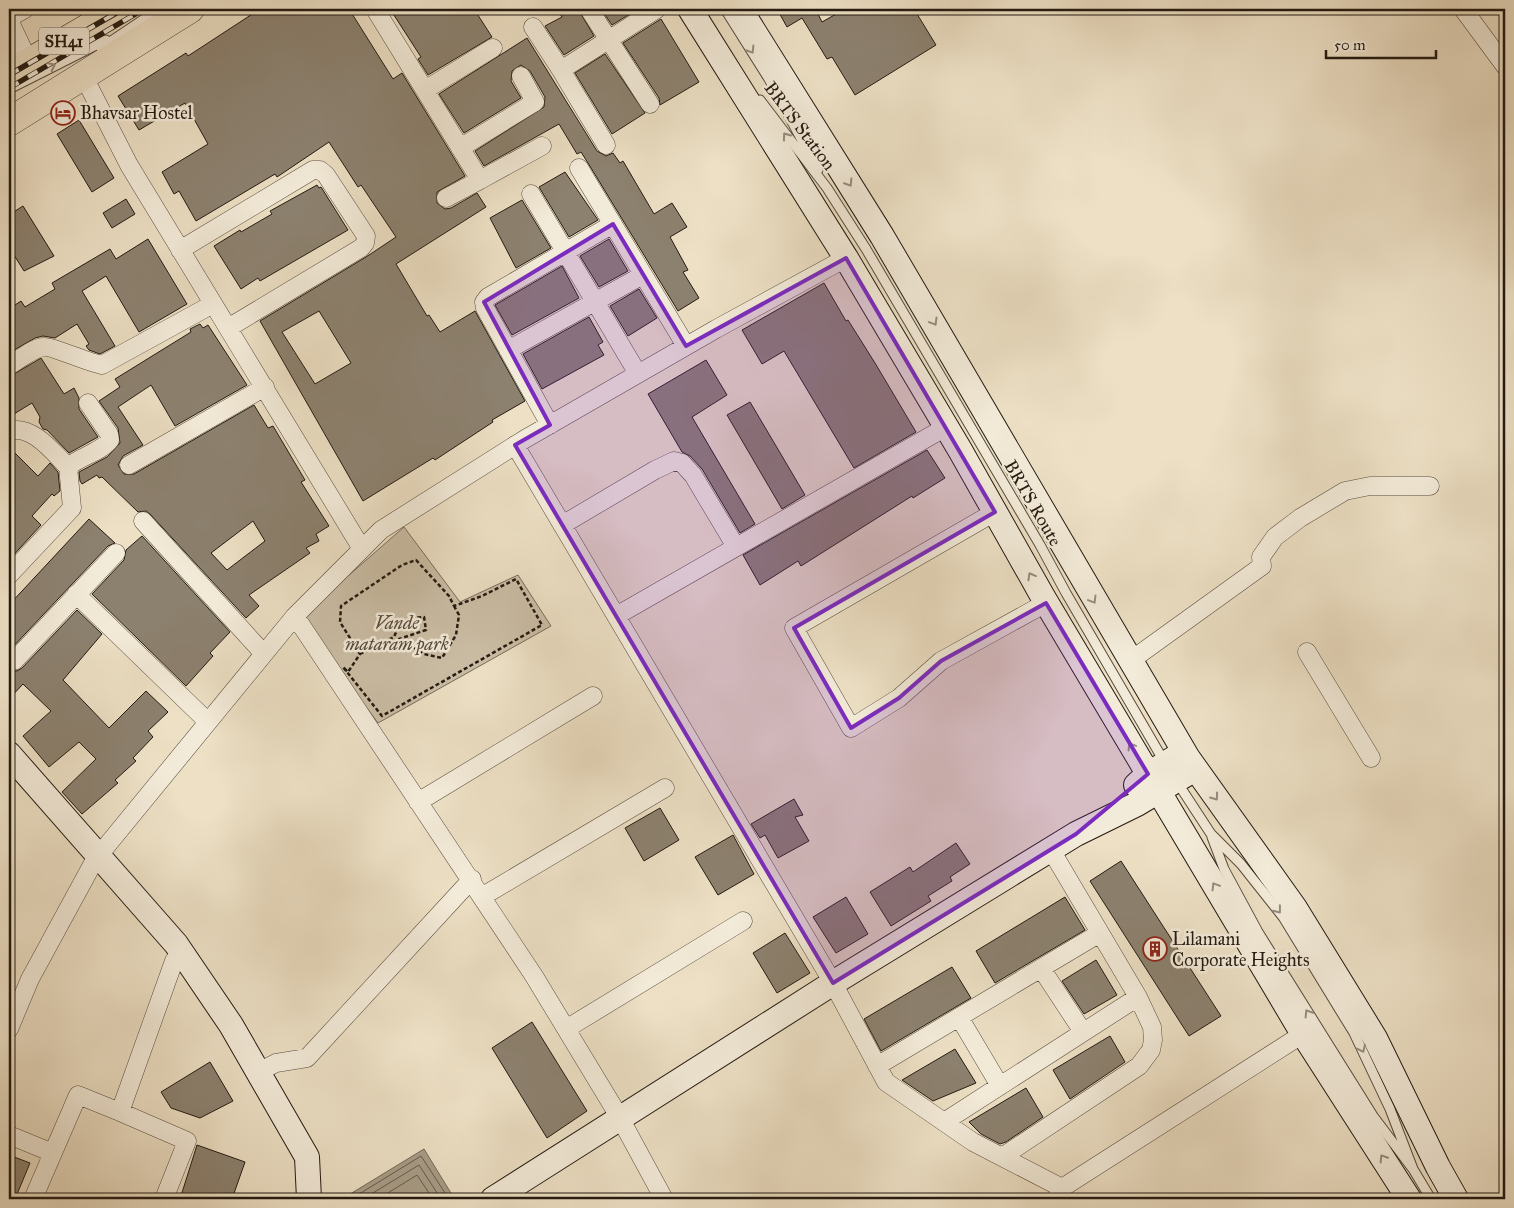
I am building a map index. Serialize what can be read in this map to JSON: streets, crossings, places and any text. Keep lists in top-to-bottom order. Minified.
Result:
{"streets":{"main road":["SH41"],"lane":["BRTS Station","BRTS Route"]},"crossings":[["BRTS Station","BRTS Route"]],"parks":["Vande mataram park"],"places":{"hotel":["Bhavsar Hostel"],"building":["Lilamani Corporate Heights"]},"scale_bar":"50 m"}
